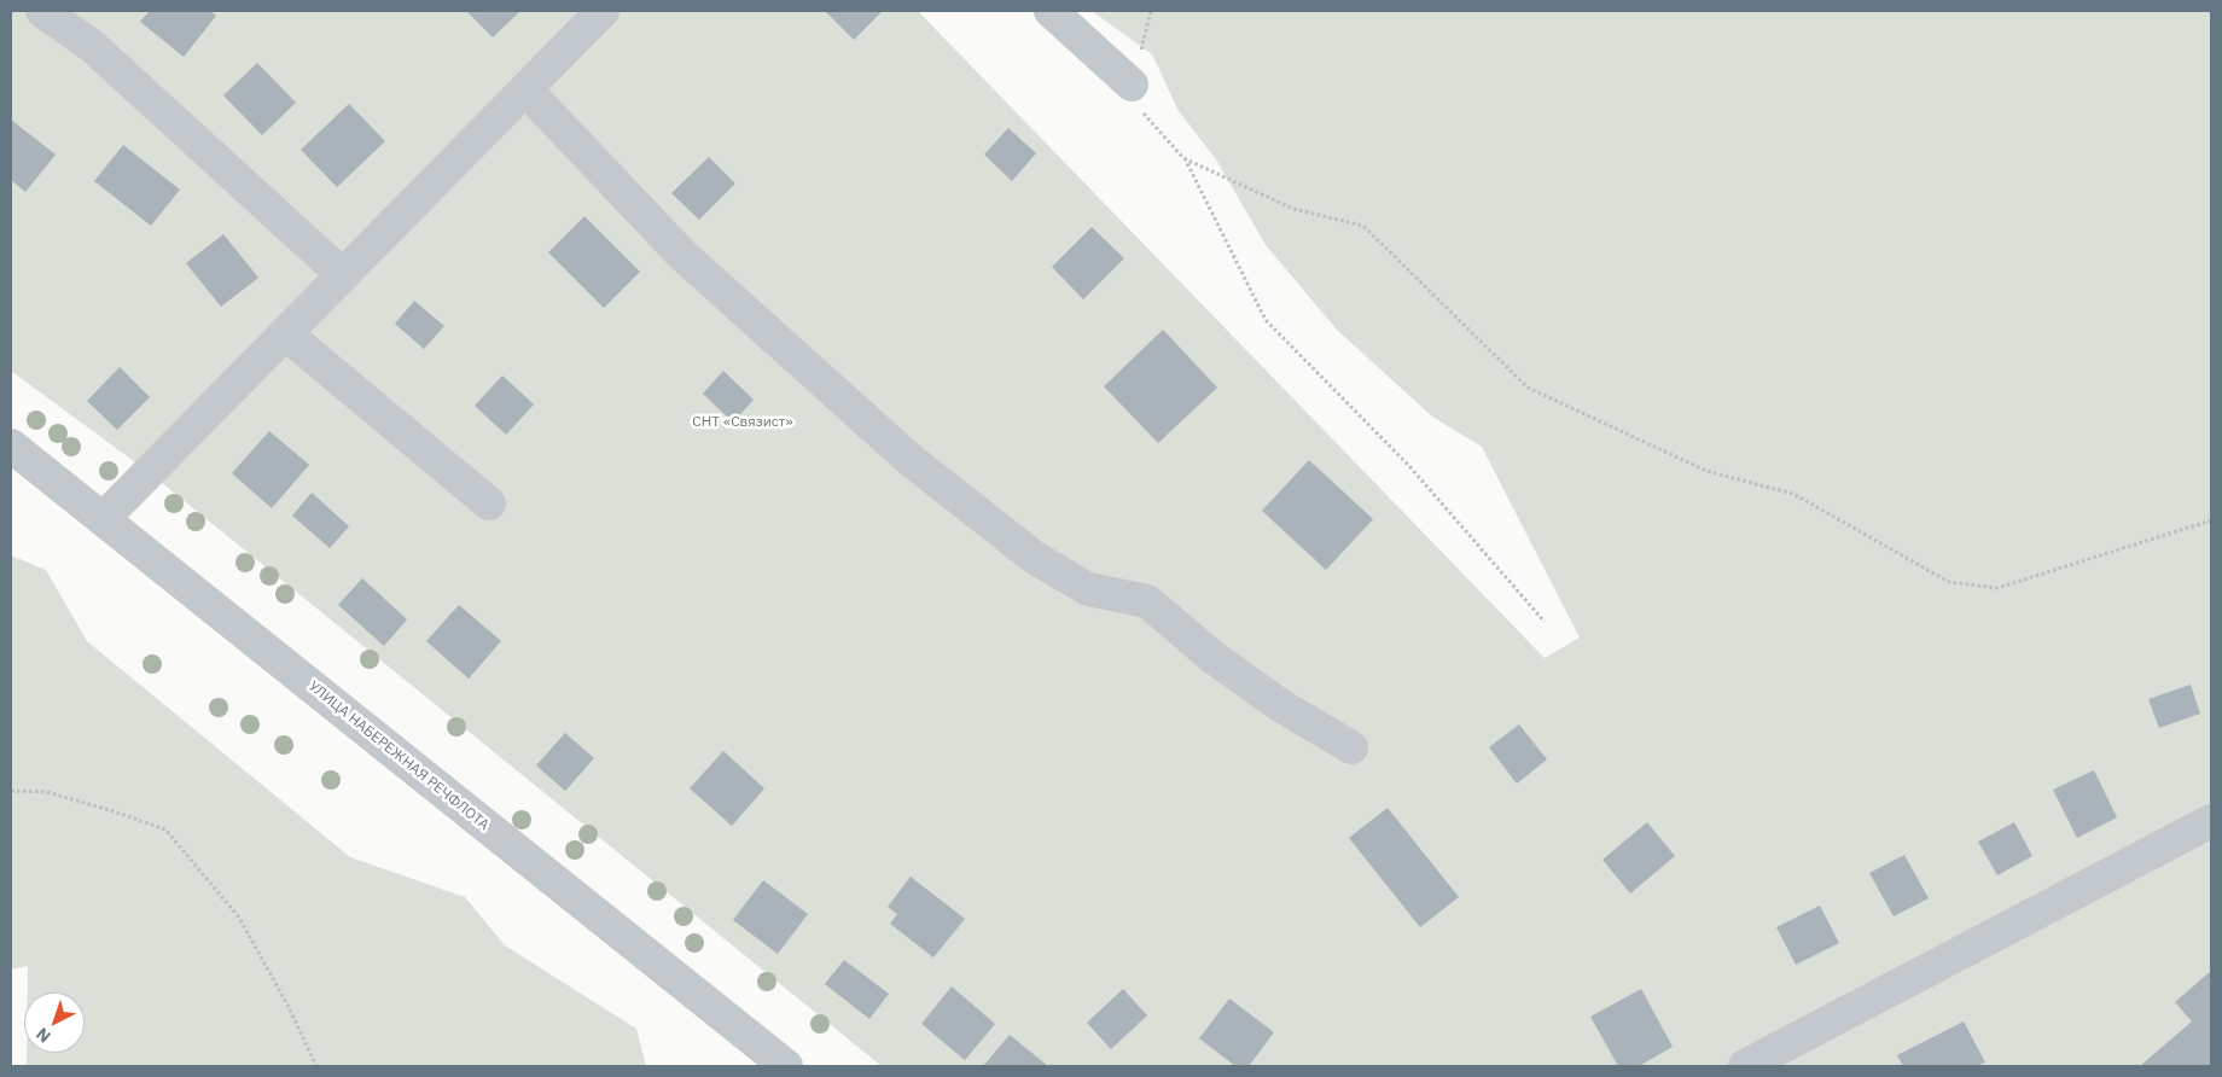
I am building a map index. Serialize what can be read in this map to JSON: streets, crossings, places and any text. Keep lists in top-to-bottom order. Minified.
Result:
{"streets":{"street":["УЛИЦА НАБЕРЕЖНАЯ РЕЧФЛОТА"]},"parks":["СНТ «Связист»"],"north":"bottom left"}
